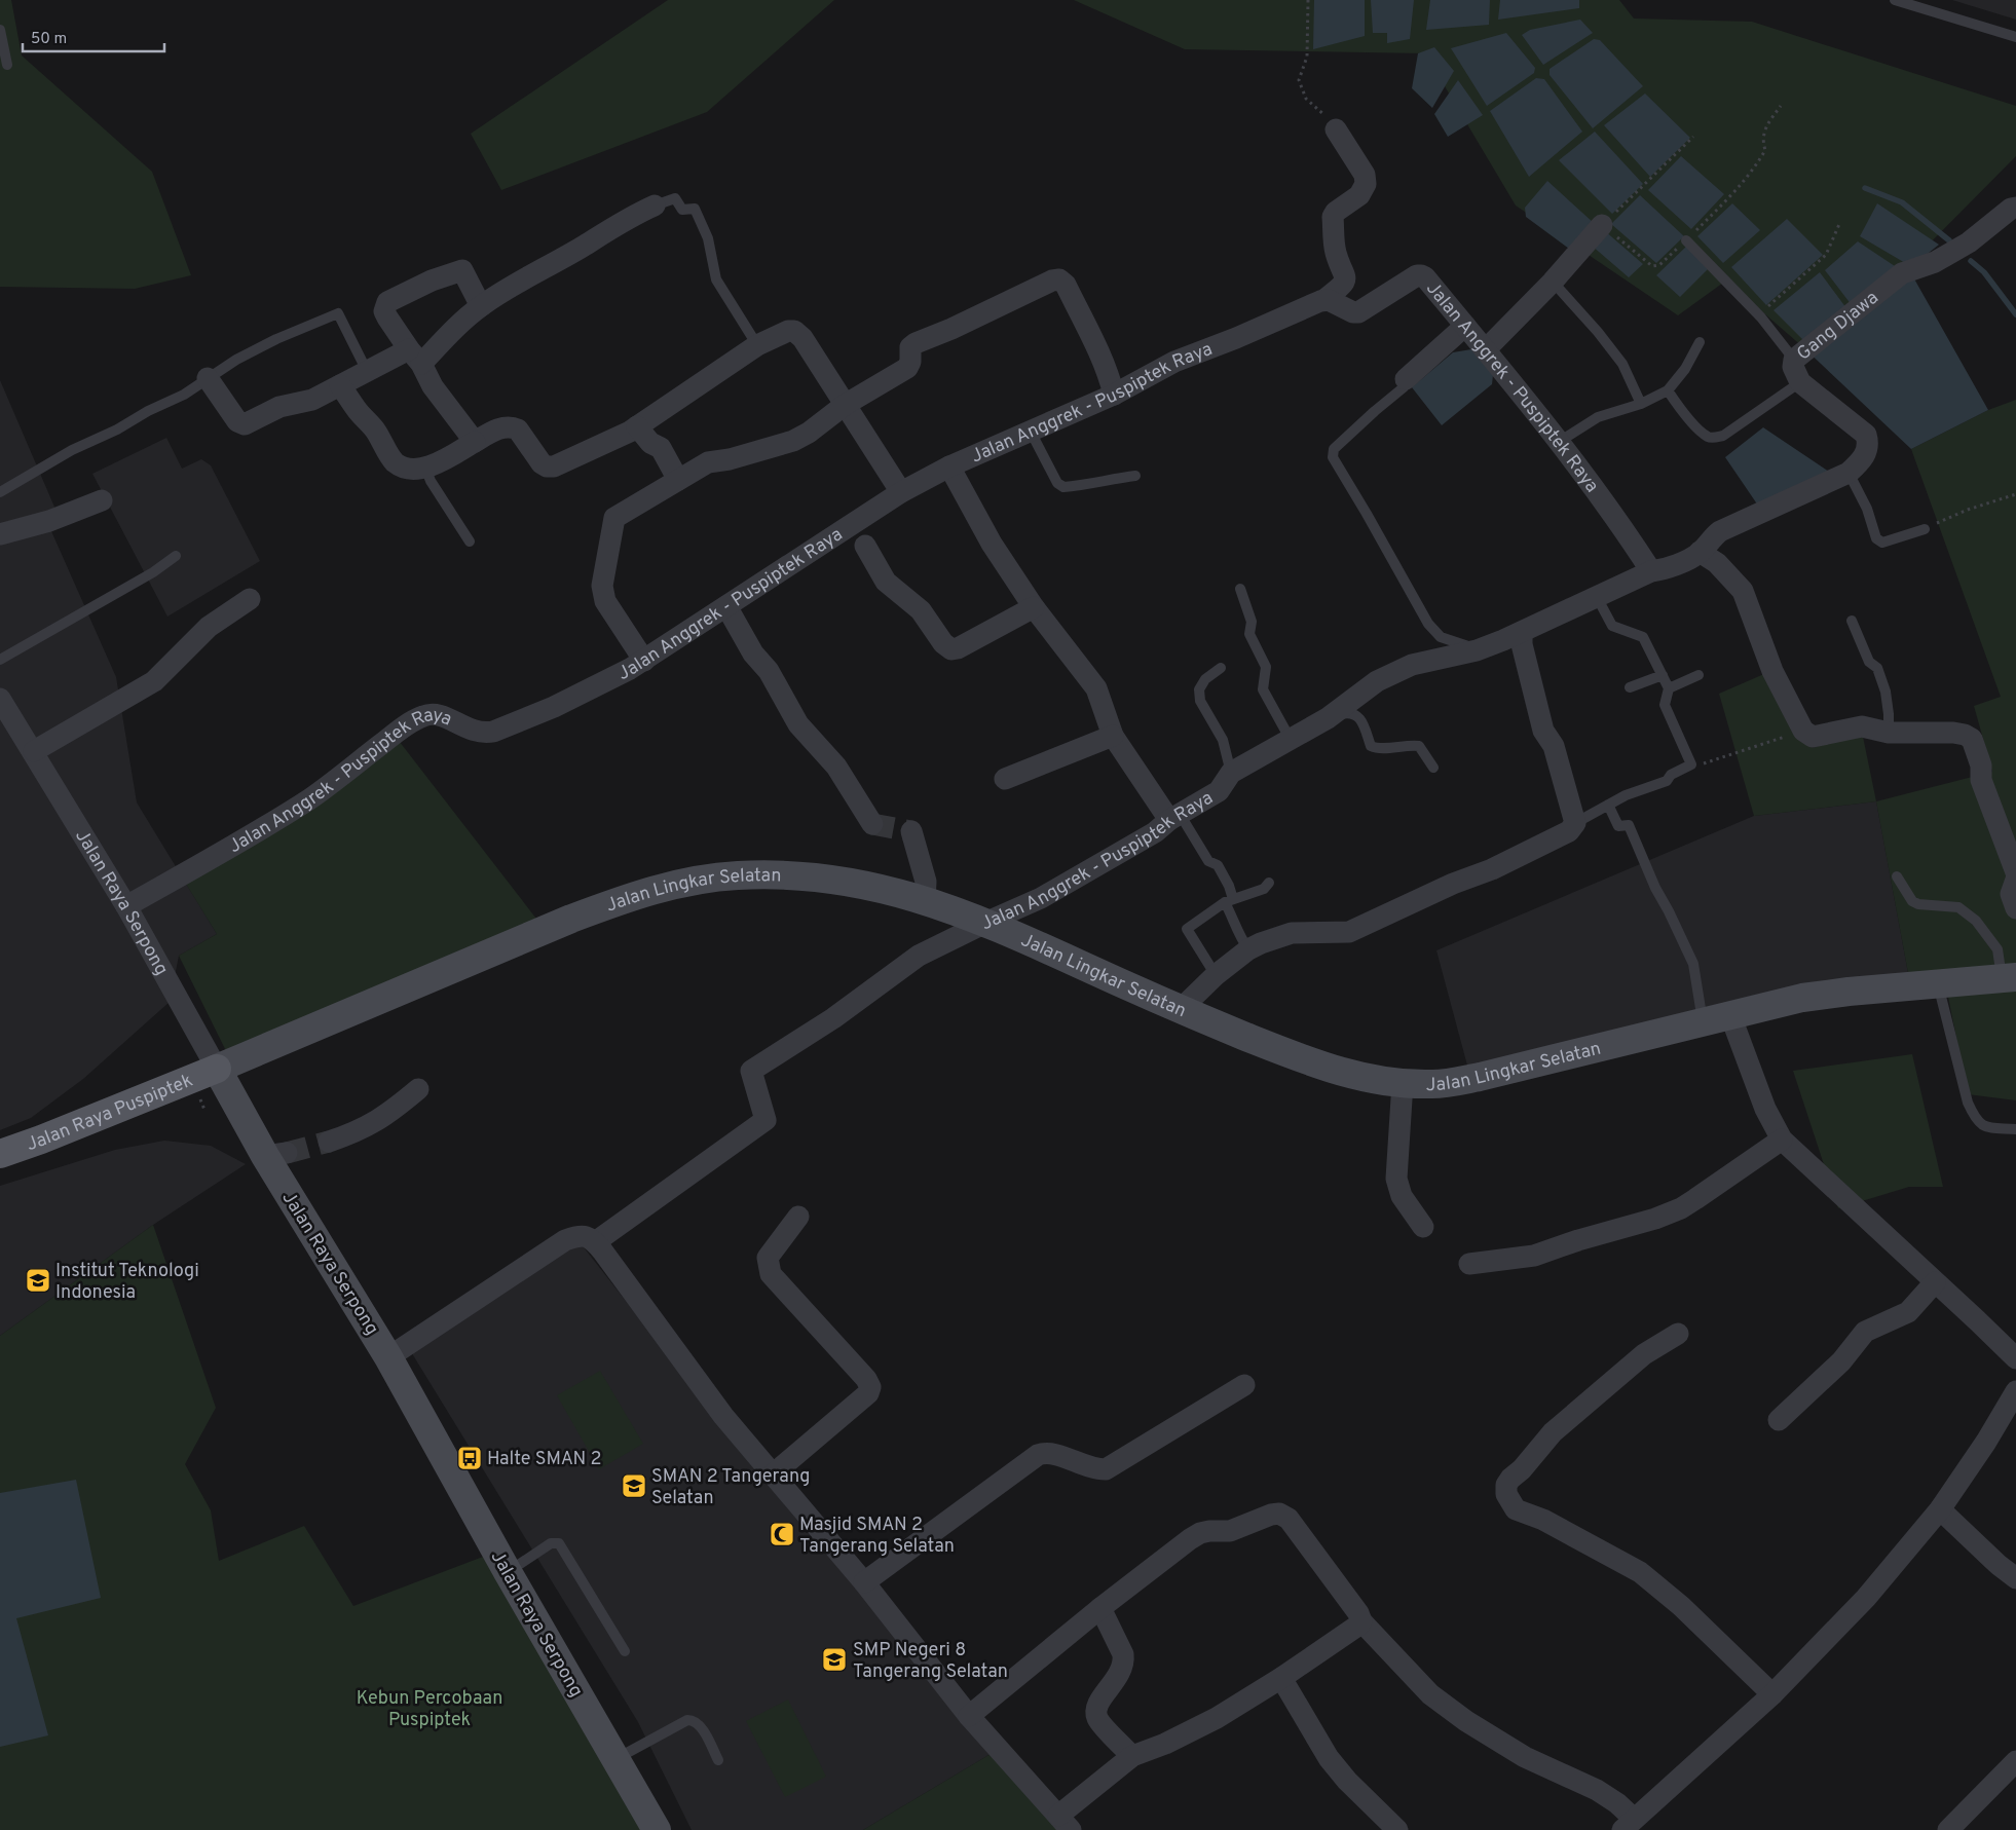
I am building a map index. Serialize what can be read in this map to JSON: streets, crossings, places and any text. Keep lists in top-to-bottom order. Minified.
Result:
{"streets":{"main road":["Jalan Lingkar Selatan","Jalan Raya Serpong","Jalan Raya Puspiptek"],"street":["Gang Djawa","Jalan Anggrek - Puspiptek Raya"]},"crossings":[["Gang Djawa","Jalan Anggrek - Puspiptek Raya"],["Jalan Anggrek - Puspiptek Raya","Jalan Lingkar Selatan"],["Jalan Anggrek - Puspiptek Raya","Jalan Raya Serpong"],["Jalan Lingkar Selatan","Jalan Raya Serpong"],["Jalan Lingkar Selatan","Jalan Raya Puspiptek"],["Jalan Raya Serpong","Jalan Raya Puspiptek"]],"parks":["Kebun Percobaan Puspiptek"],"places":{"school or university":["Institut Teknologi Indonesia","SMAN 2 Tangerang Selatan","SMP Negeri 8 Tangerang Selatan"],"bus stop":["Halte SMAN 2"],"mosque":["Masjid SMAN 2 Tangerang Selatan"]},"scale_bar":"50 m"}
